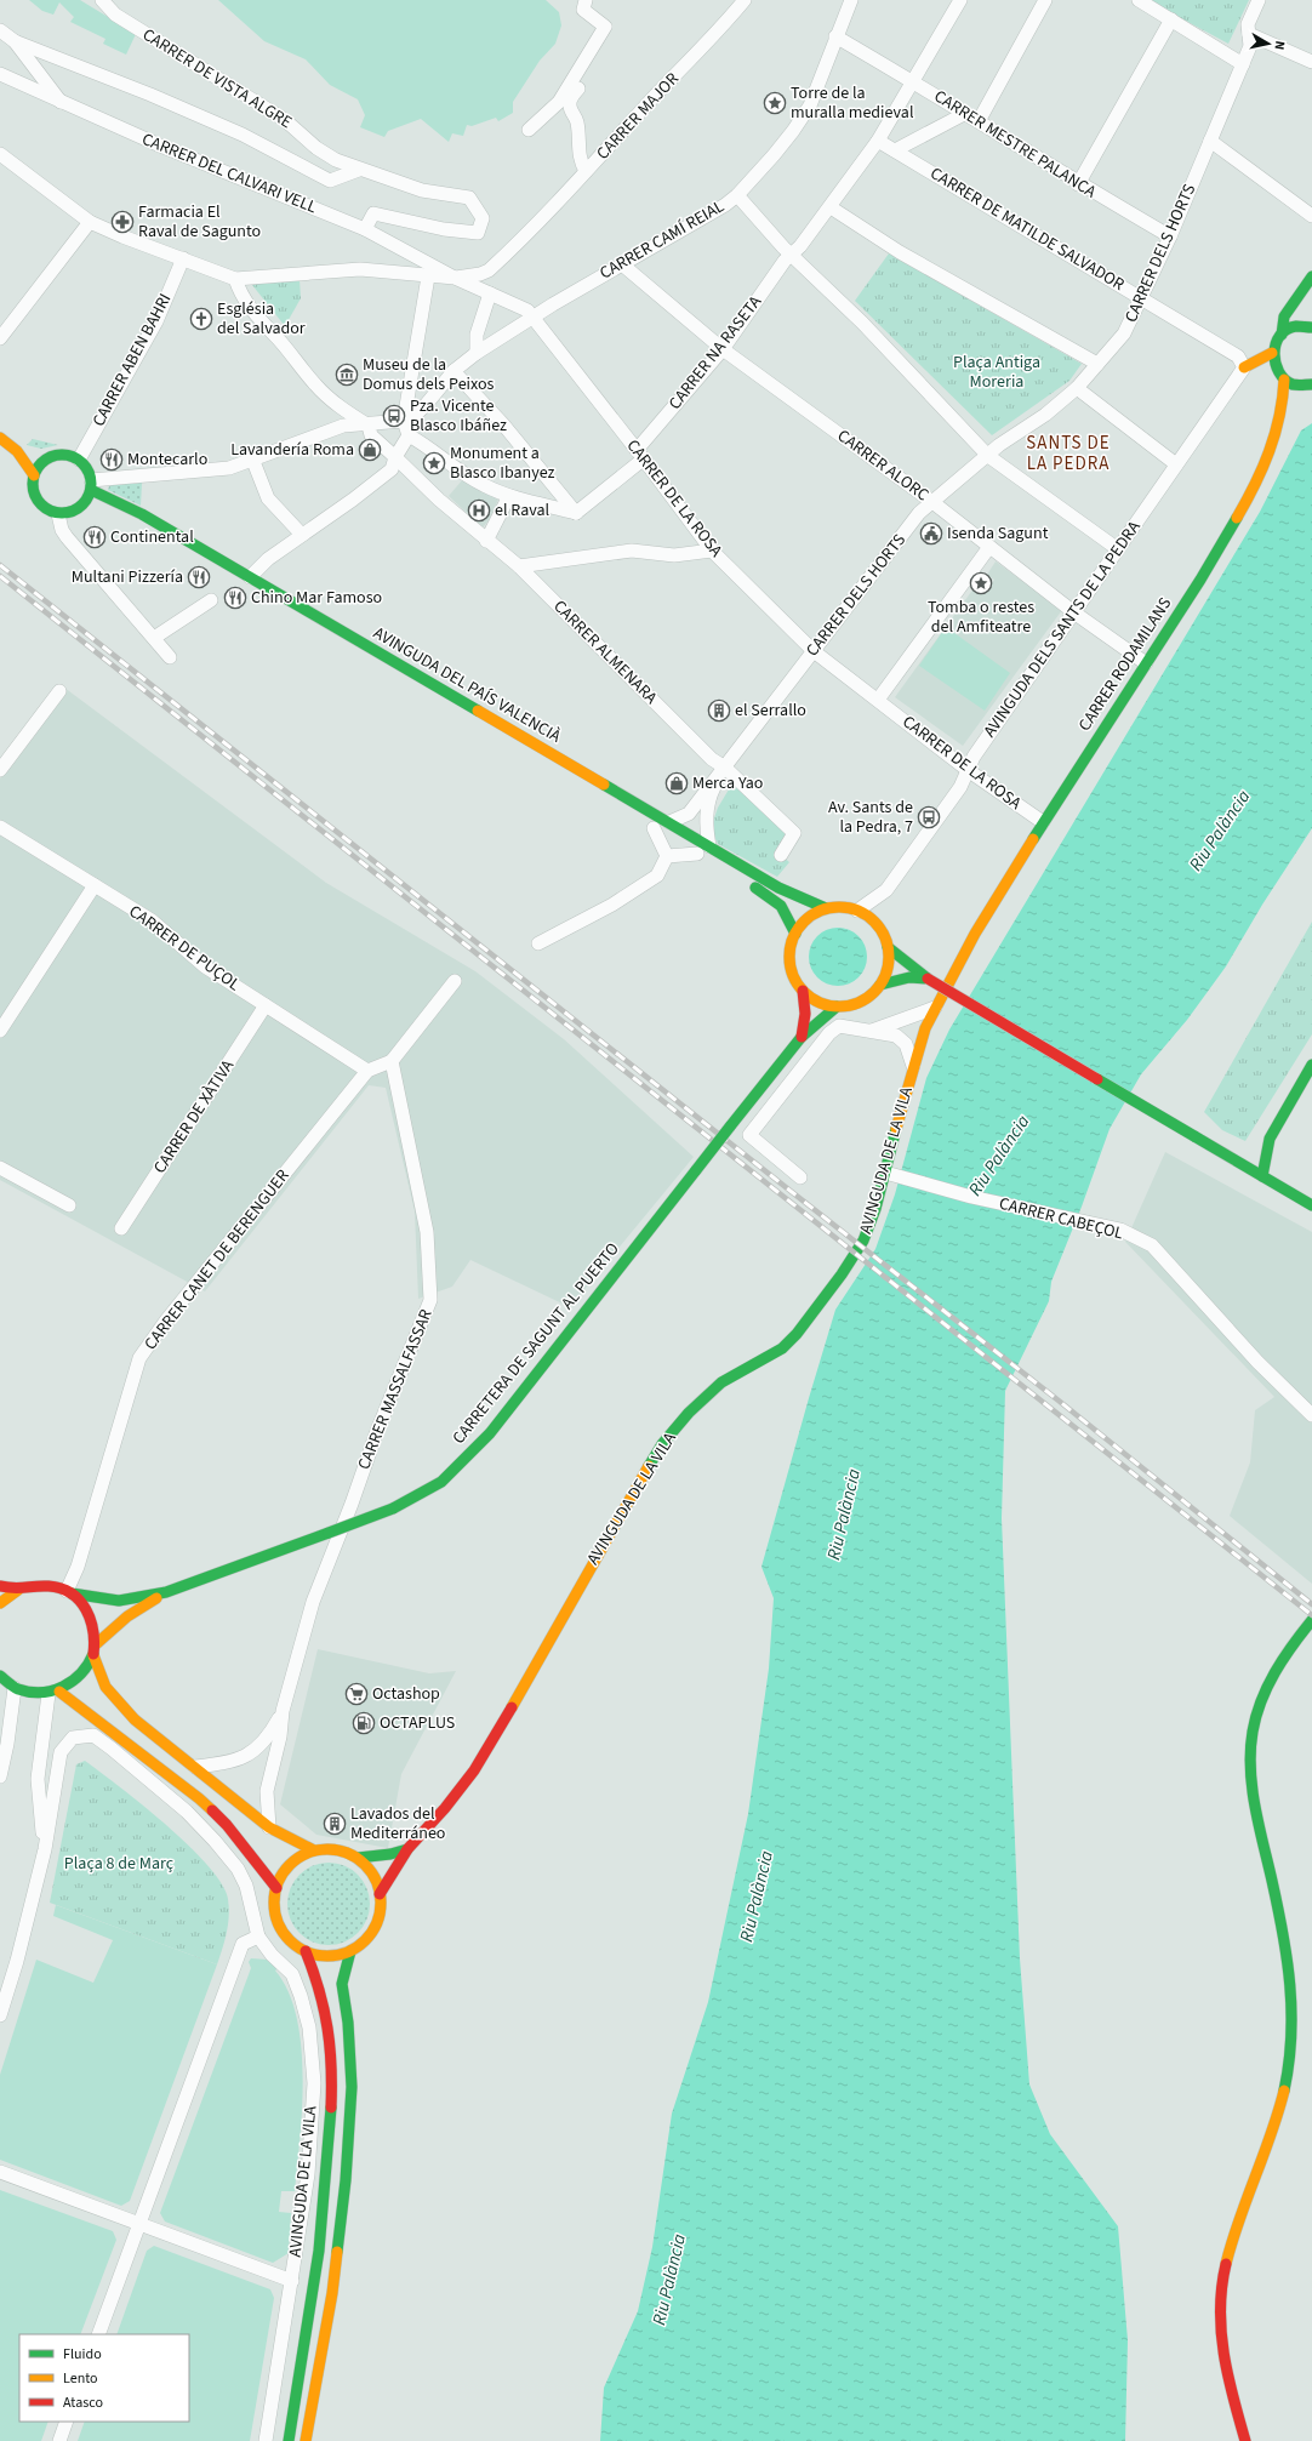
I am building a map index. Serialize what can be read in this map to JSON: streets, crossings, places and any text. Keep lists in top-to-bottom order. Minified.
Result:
{"streets":{"street":["CARRER DE VISTA ALGRE","CARRER MAJOR","CARRER MESTRE PALANCA","CARRER DEL CALVARI VELL","CARRER DE MATILDE SALVADOR","CARRER CAMÍ REIAL","CARRER DELS HORTS","CARRER NA RASETA","CARRER ABEN BAHRI","CARRER ALORC","CARRER DE LA ROSA","AVINGUDA DELS SANTS DE LA PEDRA","CARRER ALMENARA","CARRER RODAMILANS","AVINGUDA DEL PAÍS VALENCIÀ","CARRER DE PUÇOL","CARRER DE XÀTIVA","AVINGUDA DE LA VILA","CARRER CABEÇOL","CARRER CANET DE BERENGUER","CARRETERA DE SAGUNT AL PUERTO","CARRER MASSALFASSAR"]},"crossings":[["CARRER DE VISTA ALGRE","CARRER DEL CALVARI VELL"],["CARRER MAJOR","CARRER DEL CALVARI VELL"],["CARRER MAJOR","CARRER DE LA ROSA"],["CARRER MESTRE PALANCA","CARRER CAMÍ REIAL"],["CARRER MESTRE PALANCA","CARRER DELS HORTS"],["CARRER MESTRE PALANCA","CARRER NA RASETA"],["CARRER DEL CALVARI VELL","CARRER DE LA ROSA"],["CARRER DE MATILDE SALVADOR","CARRER DELS HORTS"],["CARRER DE MATILDE SALVADOR","CARRER NA RASETA"],["CARRER DE MATILDE SALVADOR","AVINGUDA DELS SANTS DE LA PEDRA"],["CARRER CAMÍ REIAL","CARRER ALORC"],["CARRER CAMÍ REIAL","CARRER DE LA ROSA"],["CARRER DELS HORTS","CARRER ALORC"],["CARRER DELS HORTS","CARRER DE LA ROSA"],["CARRER DELS HORTS","CARRER ALMENARA"],["CARRER DELS HORTS","AVINGUDA DEL PAÍS VALENCIÀ"],["CARRER NA RASETA","CARRER ALORC"],["CARRER NA RASETA","CARRER DE LA ROSA"],["CARRER ABEN BAHRI","AVINGUDA DEL PAÍS VALENCIÀ"],["CARRER ALORC","AVINGUDA DELS SANTS DE LA PEDRA"],["CARRER ALORC","CARRER RODAMILANS"],["CARRER DE LA ROSA","AVINGUDA DELS SANTS DE LA PEDRA"],["CARRER DE LA ROSA","CARRER RODAMILANS"],["AVINGUDA DELS SANTS DE LA PEDRA","AVINGUDA DEL PAÍS VALENCIÀ"],["AVINGUDA DELS SANTS DE LA PEDRA","CARRETERA DE SAGUNT AL PUERTO"],["CARRER RODAMILANS","AVINGUDA DE LA VILA"],["AVINGUDA DEL PAÍS VALENCIÀ","CARRETERA DE SAGUNT AL PUERTO"],["CARRER DE PUÇOL","CARRER DE XÀTIVA"],["CARRER DE PUÇOL","CARRER CANET DE BERENGUER"],["AVINGUDA DE LA VILA","CARRER CABEÇOL"],["CARRER CANET DE BERENGUER","CARRETERA DE SAGUNT AL PUERTO"],["CARRER CANET DE BERENGUER","CARRER MASSALFASSAR"]],"districts":["SANTS DE LA PEDRA"],"water":["Riu Palància"],"parks":["Plaça Antiga Moreria","Plaça 8 de Març"],"places":{"place":["Torre de la muralla medieval","Monument a Blasco Ibanyez","Tomba o restes del Amfiteatre"],"pharmacy":["Farmacia El Raval de Sagunto"],"church":["Església del Salvador"],"museum":["Museu de la Domus dels Peixos"],"bus stop":["Pza. Vicente Blasco Ibáñez","Av. Sants de la Pedra, 7"],"shop":["Lavandería Roma","Merca Yao"],"restaurant":["Montecarlo","Continental","Multani Pizzería","Chino Mar Famoso"],"hospital":["el Raval"],"public building":["Isenda Sagunt"],"building":["el Serrallo","Lavados del Mediterráneo"],"supermarket":["Octashop"],"fuel station":["OCTAPLUS"]},"legend":["Fluido","Lento","Atasco"],"north":"right"}
